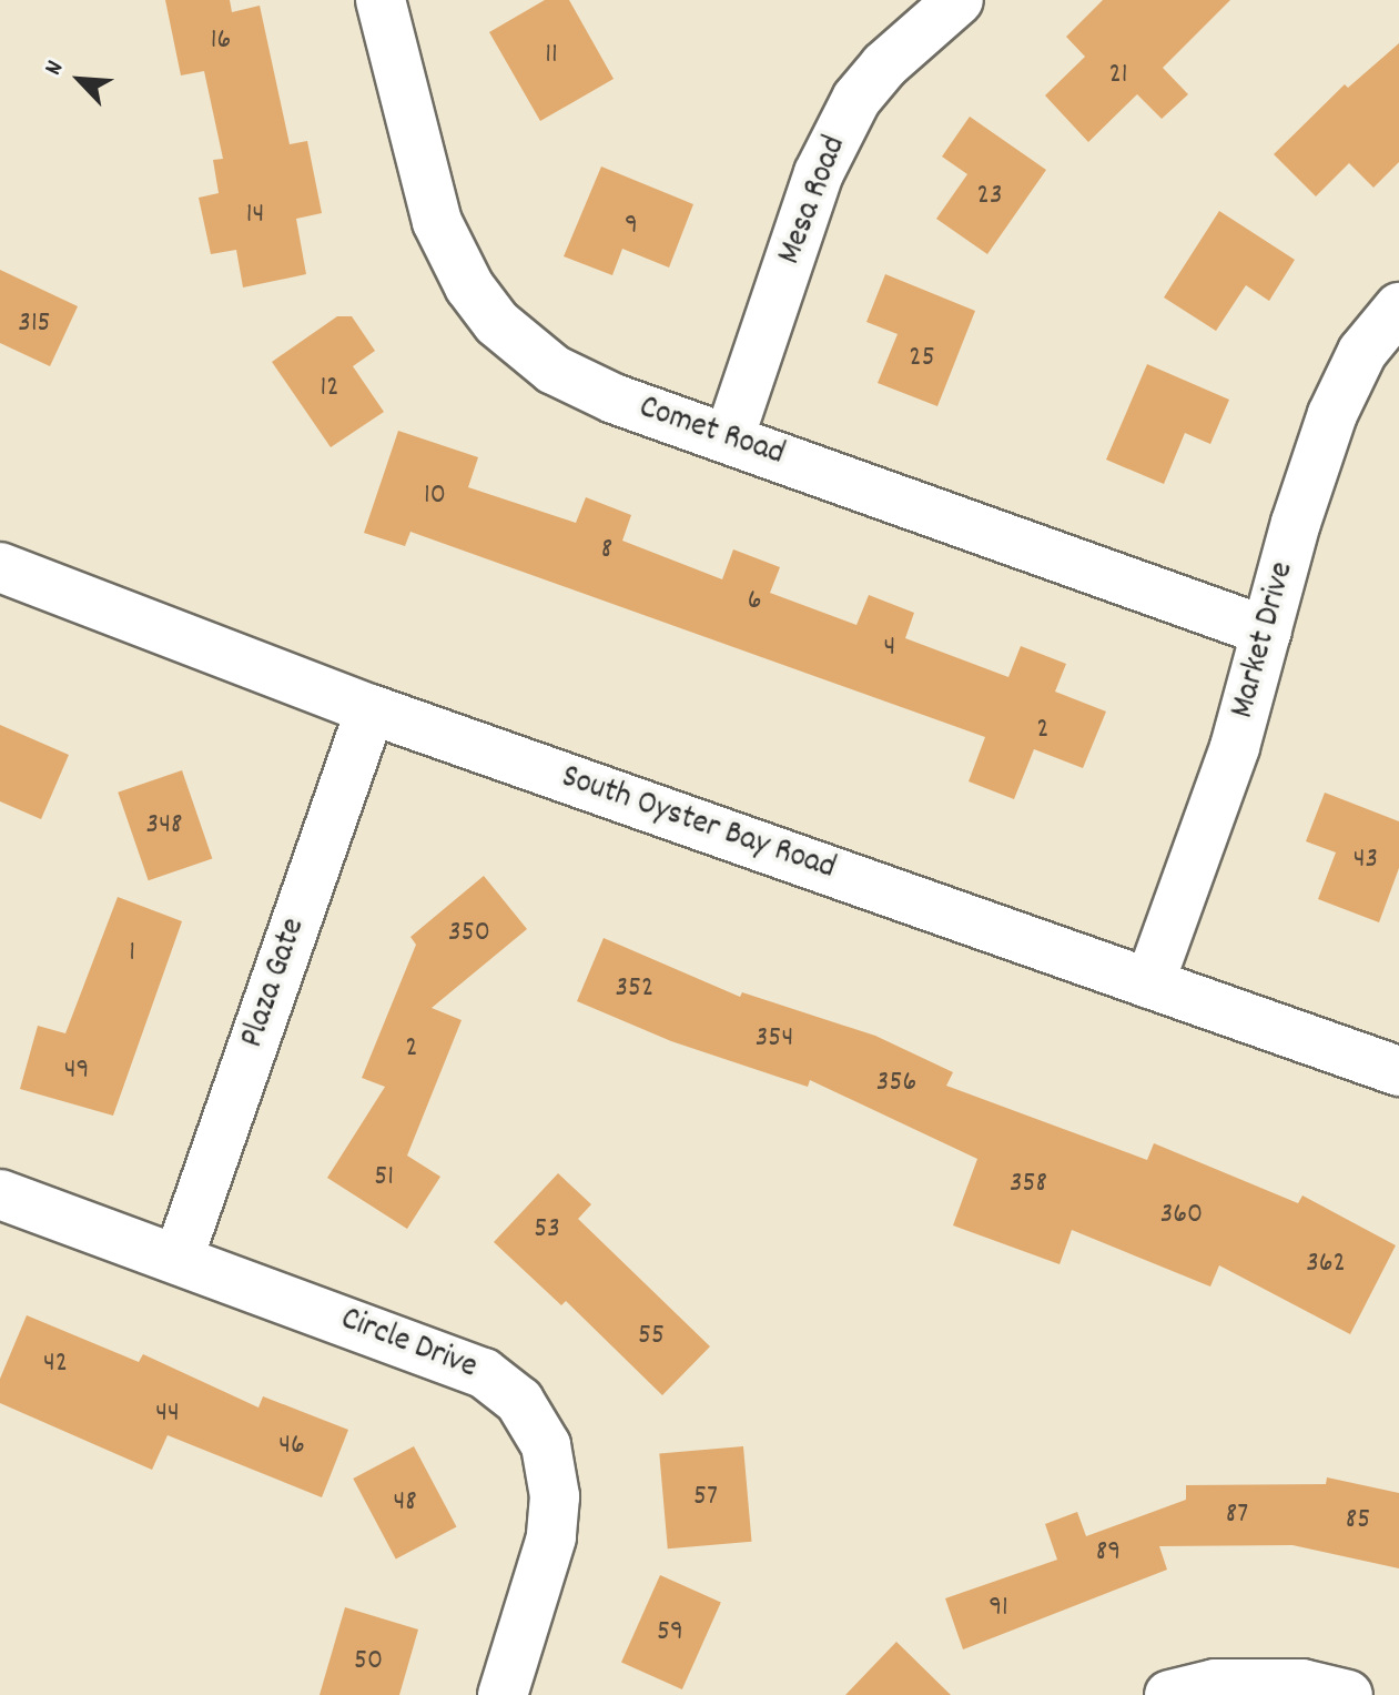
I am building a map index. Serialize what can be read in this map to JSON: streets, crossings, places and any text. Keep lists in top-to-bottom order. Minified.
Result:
{"streets":{"street":["Mesa Road","Comet Road","Market Drive","South Oyster Bay Road","Plaza Gate","Circle Drive"]},"crossings":[["Mesa Road","Comet Road"],["Comet Road","Market Drive"],["Market Drive","South Oyster Bay Road"],["South Oyster Bay Road","Plaza Gate"],["Plaza Gate","Circle Drive"]],"house_numbers":["16","11","21","23","14","9","315","25","12","10","8","6","4","2","348","43","350","1","352","354","2","49","356","51","358","360","53","362","55","42","44","46","57","48","87","85","89","91","59","50"],"north":"top left"}
